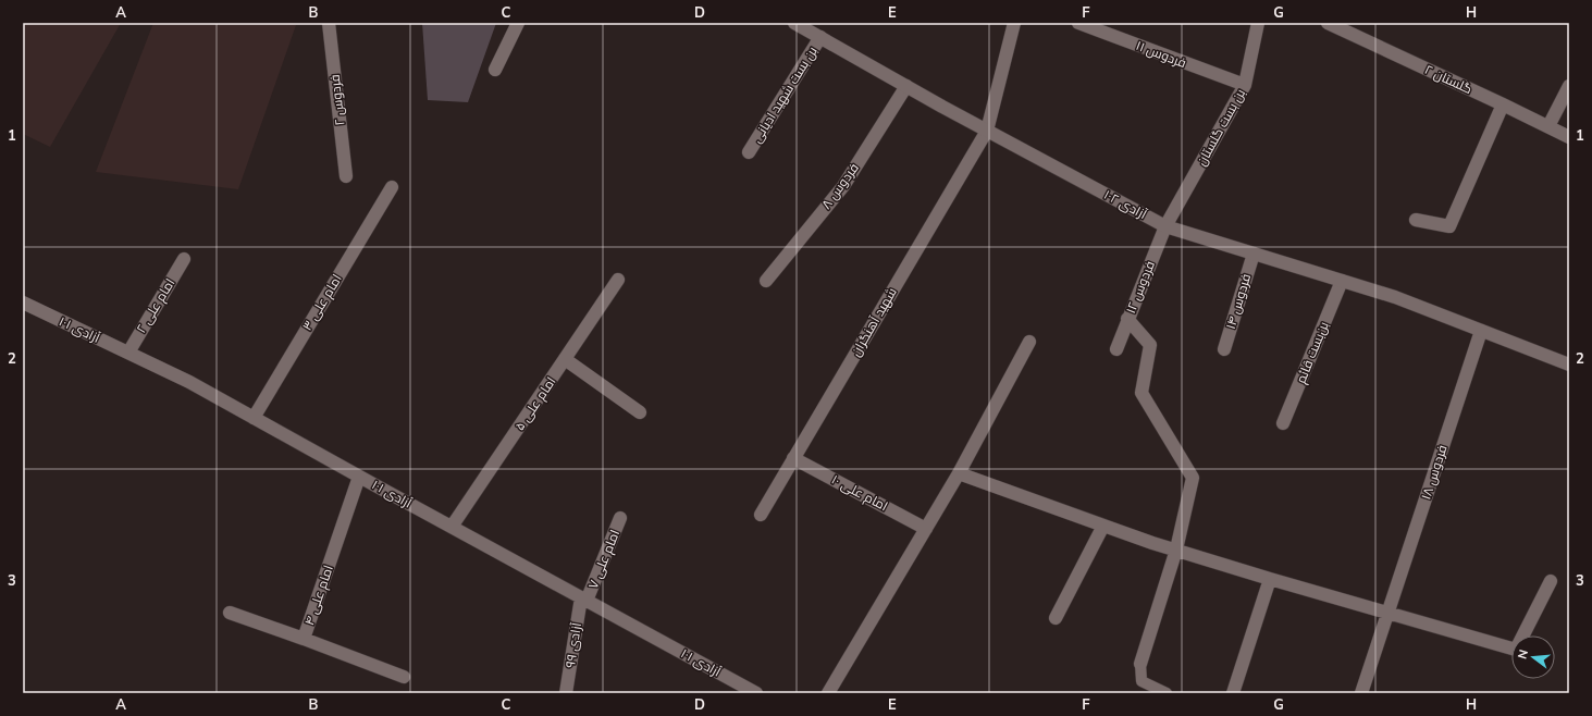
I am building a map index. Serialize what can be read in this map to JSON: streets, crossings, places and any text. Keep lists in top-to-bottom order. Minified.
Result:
{"streets":{"street":["فردوس ۱۱","گلستان ۲","بن بست شهید ادیانی","فردوس ۲","بن بست گلستان","فردوس ۸","آزادی ۱۰۲","فردوس ۱۲","فردوس ۱۴","امام علی ۳","امام علی ۲","شهید آهنگران","آزادی ۱۰۱","بن‌بست قائم","امام علی ۵","فردوس ۱۸","امام علی ۱۰","امام علی ۷","امام علی ۴","آزادی ٩٩"]},"crossings":[["فردوس ۱۱","بن بست گلستان"],["بن بست شهید ادیانی","آزادی ۱۰۲"],["بن بست گلستان","آزادی ۱۰۲"],["بن بست گلستان","فردوس ۱۲"],["فردوس ۸","آزادی ۱۰۲"],["آزادی ۱۰۲","فردوس ۱۲"],["آزادی ۱۰۲","فردوس ۱۴"],["آزادی ۱۰۲","شهید آهنگران"],["آزادی ۱۰۲","بن‌بست قائم"],["آزادی ۱۰۲","فردوس ۱۸"],["امام علی ۳","آزادی ۱۰۱"],["امام علی ۲","آزادی ۱۰۱"],["شهید آهنگران","امام علی ۱۰"],["آزادی ۱۰۱","امام علی ۵"],["آزادی ۱۰۱","امام علی ۷"],["آزادی ۱۰۱","امام علی ۴"],["آزادی ۱۰۱","آزادی ٩٩"],["امام علی ۷","آزادی ٩٩"]],"north":"left","grid":{"columns":["A","B","C","D","E","F","G","H"],"rows":["1","2","3"]}}
